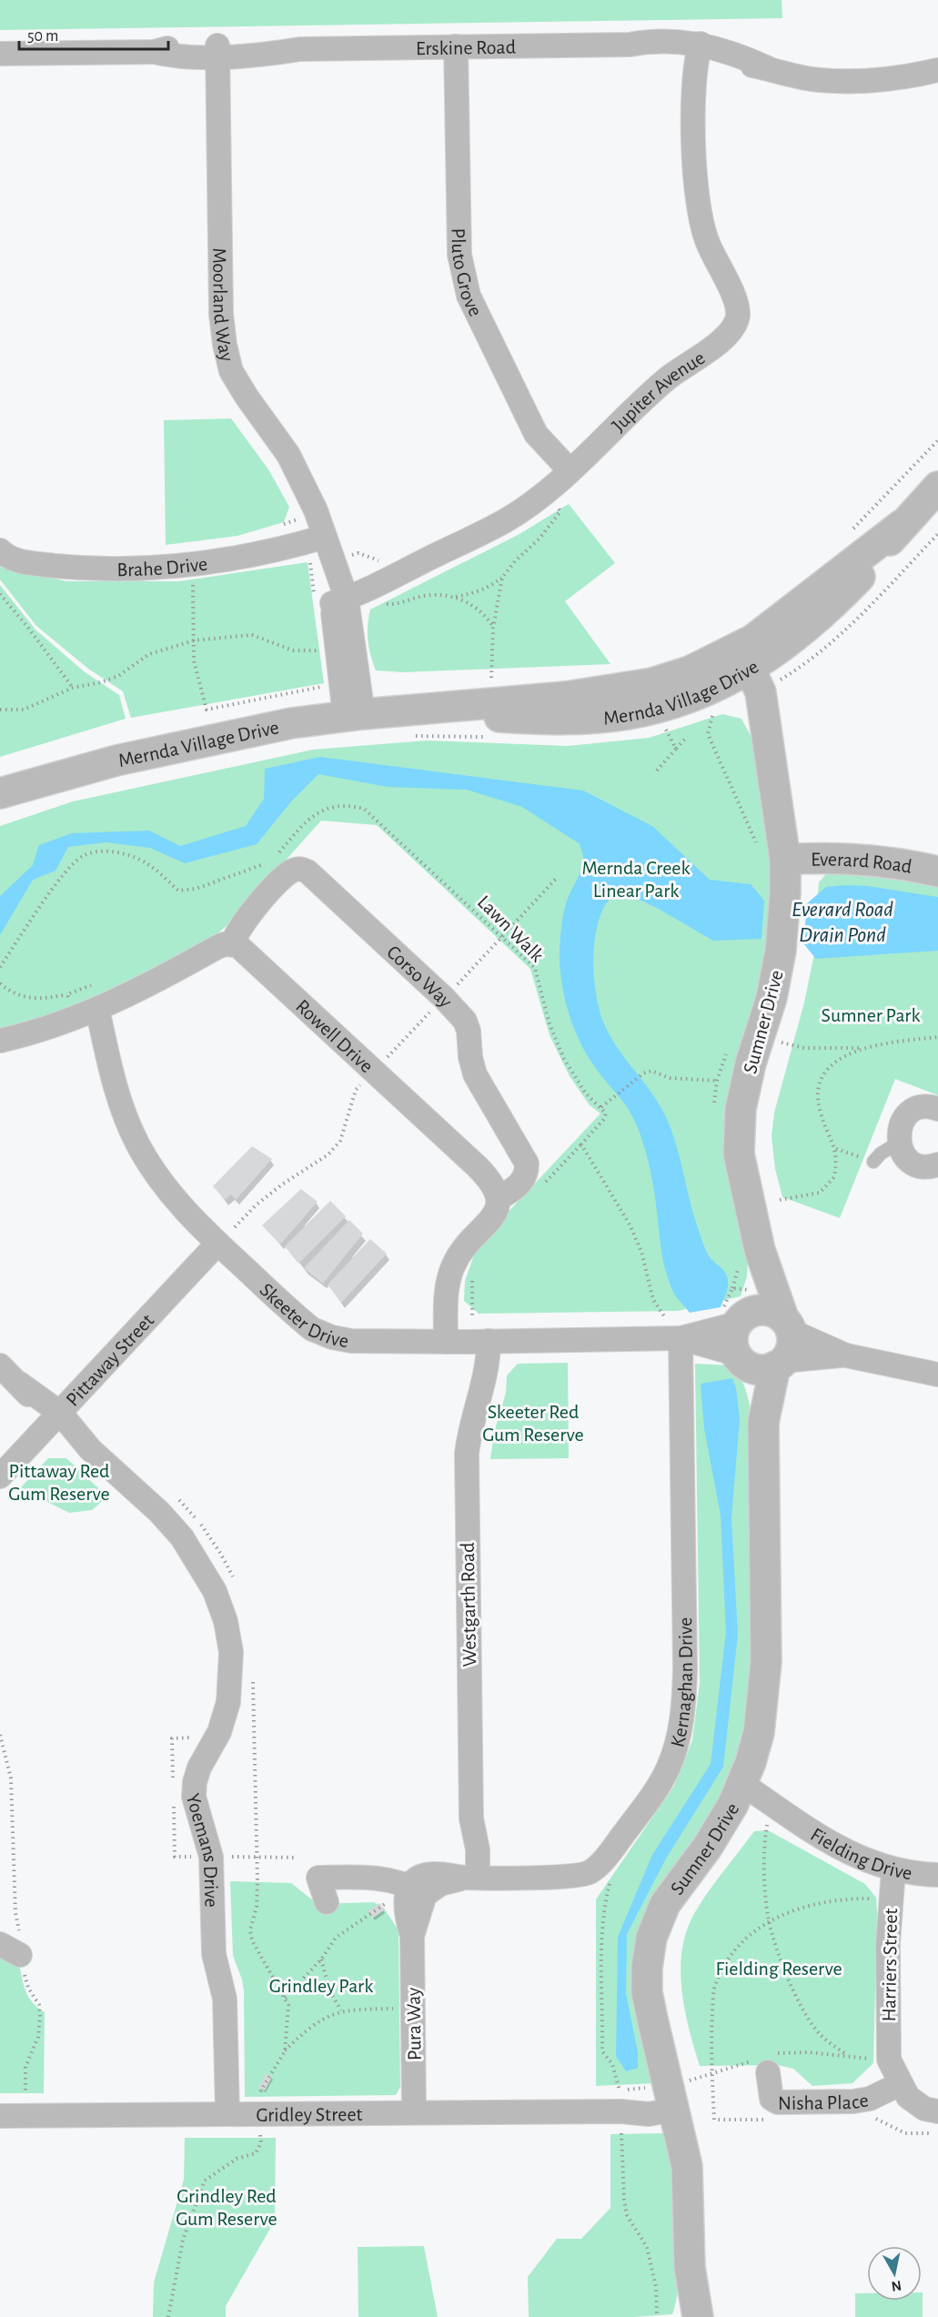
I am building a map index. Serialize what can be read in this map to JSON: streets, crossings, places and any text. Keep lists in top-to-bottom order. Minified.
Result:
{"streets":{"street":["Erskine Road","Pluto Grove","Moorland Way","Jupiter Avenue","Brahe Drive","Mernda Village Drive","Everard Road","Corso Way","Sumner Drive","Rowell Drive","Skeeter Drive","Pittaway Street","Westgarth Road","Kernaghan Drive","Yoemans Drive","Fielding Drive","Harriers Street","Pura Way","Nisha Place","Gridley Street"],"path":["Lawn Walk"]},"crossings":[["Erskine Road","Pluto Grove"],["Erskine Road","Moorland Way"],["Erskine Road","Jupiter Avenue"],["Pluto Grove","Jupiter Avenue"],["Moorland Way","Jupiter Avenue"],["Moorland Way","Brahe Drive"],["Moorland Way","Mernda Village Drive"],["Mernda Village Drive","Sumner Drive"],["Everard Road","Sumner Drive"],["Corso Way","Rowell Drive"],["Sumner Drive","Skeeter Drive"],["Sumner Drive","Fielding Drive"],["Sumner Drive","Gridley Street"],["Skeeter Drive","Pittaway Street"],["Skeeter Drive","Westgarth Road"],["Skeeter Drive","Kernaghan Drive"],["Pittaway Street","Yoemans Drive"],["Westgarth Road","Kernaghan Drive"],["Kernaghan Drive","Pura Way"],["Yoemans Drive","Gridley Street"],["Fielding Drive","Harriers Street"],["Harriers Street","Nisha Place"],["Pura Way","Gridley Street"]],"water":["Everard Road Drain Pond"],"parks":["Mernda Creek Linear Park","Sumner Park","Skeeter Red Gum Reserve","Pittaway Red Gum Reserve","Fielding Reserve","Grindley Park","Grindley Red Gum Reserve"],"scale_bar":"50 m","north":"bottom"}
